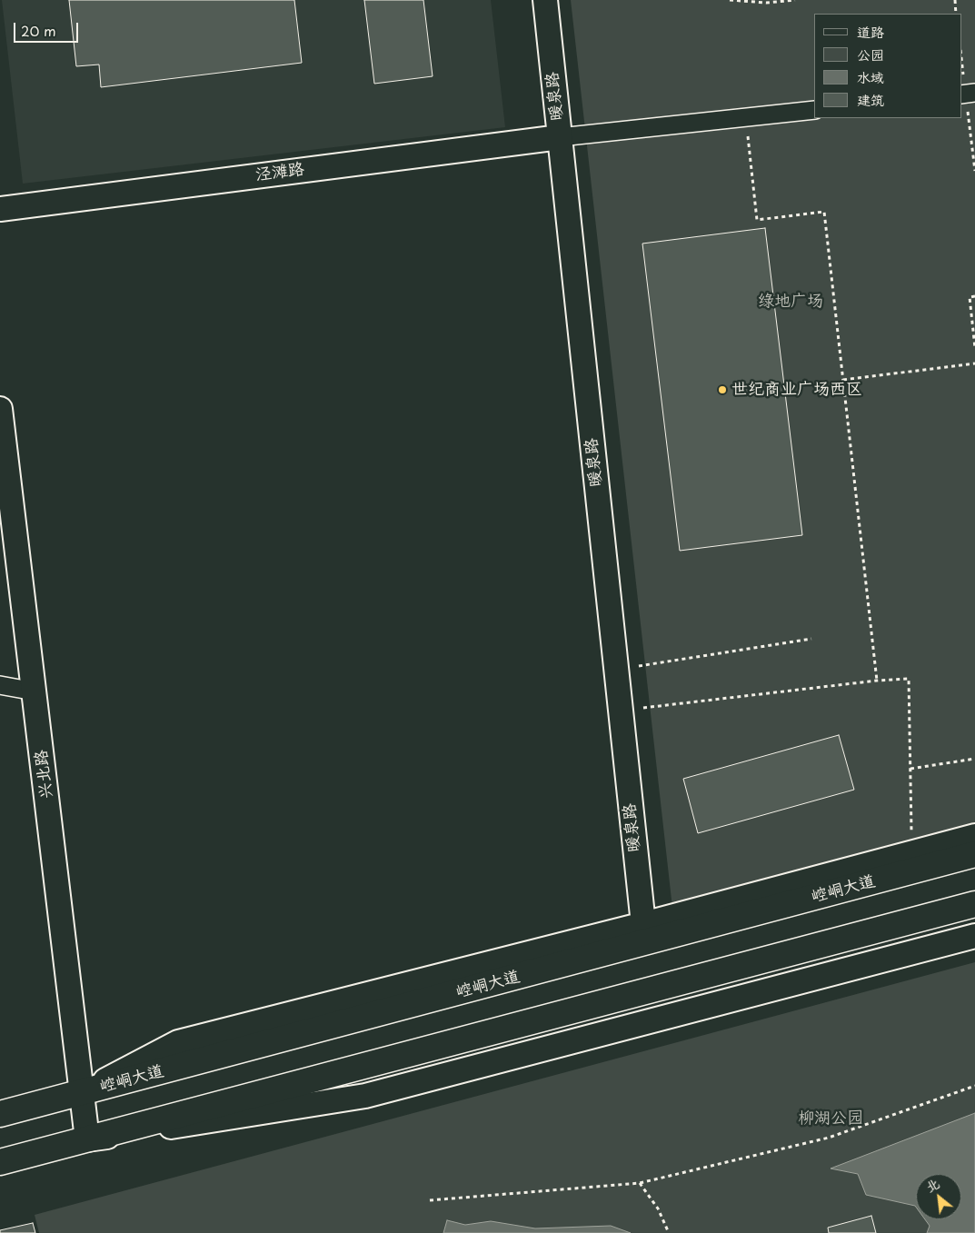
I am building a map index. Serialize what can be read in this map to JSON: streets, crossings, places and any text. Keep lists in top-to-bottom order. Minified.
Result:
{"streets":{"main road":["崆峒大道"],"street":["暖泉路","泾滩路","兴北路"]},"crossings":[["暖泉路","泾滩路"],["兴北路","崆峒大道"]],"parks":["绿地广场","柳湖公园"],"places":["世纪商业广场西区"],"legend":["道路","公园","水域","建筑"],"scale_bar":"20 m","north":"top left"}
